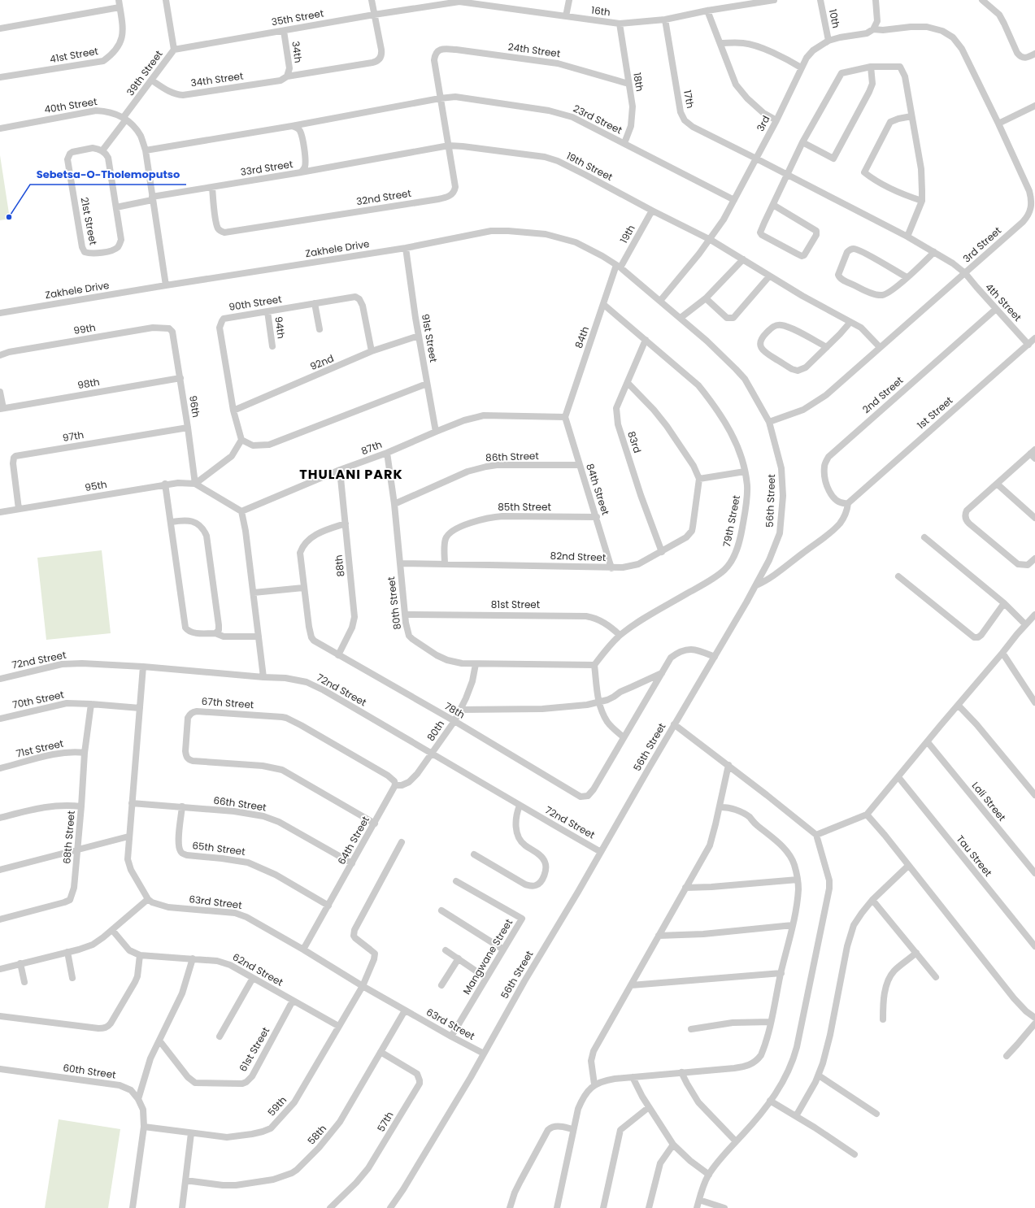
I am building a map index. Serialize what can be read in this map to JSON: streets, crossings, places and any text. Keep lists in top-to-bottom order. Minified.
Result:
{"streets":{"street":["16th","35th Street","10th","24th Street","34th","41st Street","39th Street","34th Street","18th","17th","40th Street","23rd Street","3rd","19th Street","33rd Street","32nd Street","21st Street","19th","3rd Street","Zakhele Drive","4th Street","90th Street","94th","99th","84th","91st Street","92nd","98th","2nd Street","96th","1st Street","97th","83rd","87th","86th Street","95th","84th Street","56th Street","85th Street","79th Street","82nd Street","88th","80th Street","81st Street","72nd Street","70th Street","67th Street","78th","80th","71st Street","Lali Street","66th Street","68th Street","64th Street","65th Street","Tau Street","63rd Street","Mangwane Street","62nd Street","61st Street","60th Street","59th","57th","58th"]},"crossings":[["16th","35th Street"],["16th","18th"],["16th","17th"],["35th Street","34th"],["35th Street","39th Street"],["35th Street","34th Street"],["10th","3rd"],["24th Street","18th"],["24th Street","32nd Street"],["34th","34th Street"],["39th Street","34th Street"],["39th Street","40th Street"],["39th Street","21st Street"],["18th","23rd Street"],["17th","3rd"],["17th","4th Street"],["40th Street","33rd Street"],["40th Street","Zakhele Drive"],["23rd Street","3rd"],["23rd Street","33rd Street"],["23rd Street","32nd Street"],["3rd","19th Street"],["3rd","3rd Street"],["3rd","Zakhele Drive"],["3rd","56th Street"],["19th Street","33rd Street"],["19th Street","32nd Street"],["19th Street","19th"],["19th Street","3rd Street"],["33rd Street","32nd Street"],["33rd Street","21st Street"],["19th","Zakhele Drive"],["19th","84th"],["3rd Street","4th Street"],["3rd Street","56th Street"],["Zakhele Drive","84th"],["Zakhele Drive","91st Street"],["Zakhele Drive","56th Street"],["4th Street","2nd Street"],["4th Street","1st Street"],["90th Street","94th"],["90th Street","92nd"],["99th","96th"],["84th","87th"],["84th","84th Street"],["84th","79th Street"],["91st Street","92nd"],["91st Street","87th"],["98th","96th"],["2nd Street","1st Street"],["96th","97th"],["96th","95th"],["97th","95th"],["83rd","79th Street"],["83rd","82nd Street"],["87th","84th Street"],["87th","88th"],["87th","80th Street"],["86th Street","84th Street"],["86th Street","80th Street"],["84th Street","85th Street"],["84th Street","82nd Street"],["56th Street","72nd Street"],["56th Street","78th"],["56th Street","63rd Street"],["85th Street","82nd Street"],["79th Street","80th Street"],["79th Street","81st Street"],["82nd Street","80th Street"],["88th","78th"],["80th Street","81st Street"],["80th Street","80th"],["72nd Street","80th"],["70th Street","68th Street"],["67th Street","64th Street"],["78th","80th"],["71st Street","68th Street"],["66th Street","64th Street"],["66th Street","65th Street"],["64th Street","65th Street"],["64th Street","63rd Street"],["63rd Street","Mangwane Street"],["63rd Street","59th"],["63rd Street","58th"],["62nd Street","61st Street"],["62nd Street","59th"],["60th Street","59th"],["57th","58th"]],"districts":["THULANI PARK"],"places":["Sebetsa-O-Tholemoputso"]}
